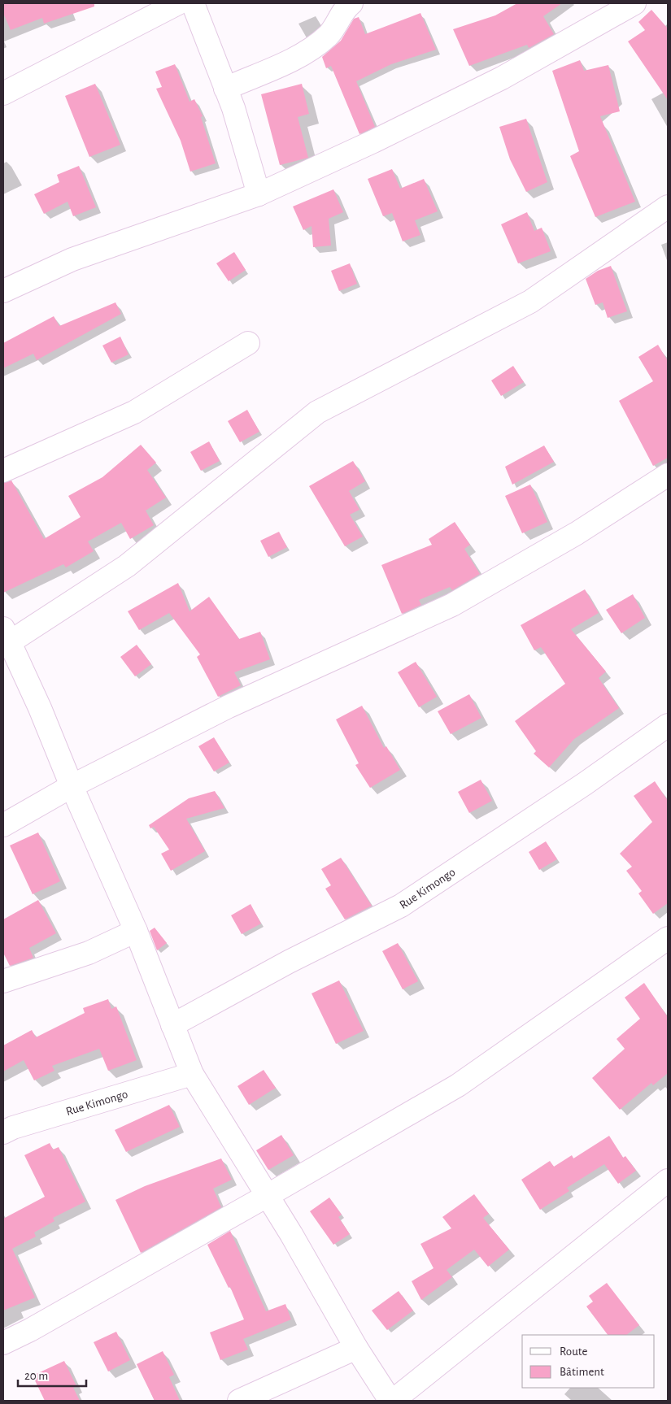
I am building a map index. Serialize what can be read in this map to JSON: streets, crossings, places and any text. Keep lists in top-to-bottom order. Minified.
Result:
{"streets":{"street":["Rue Kimongo"]},"legend":["Route","Bâtiment"],"scale_bar":"20 m"}
